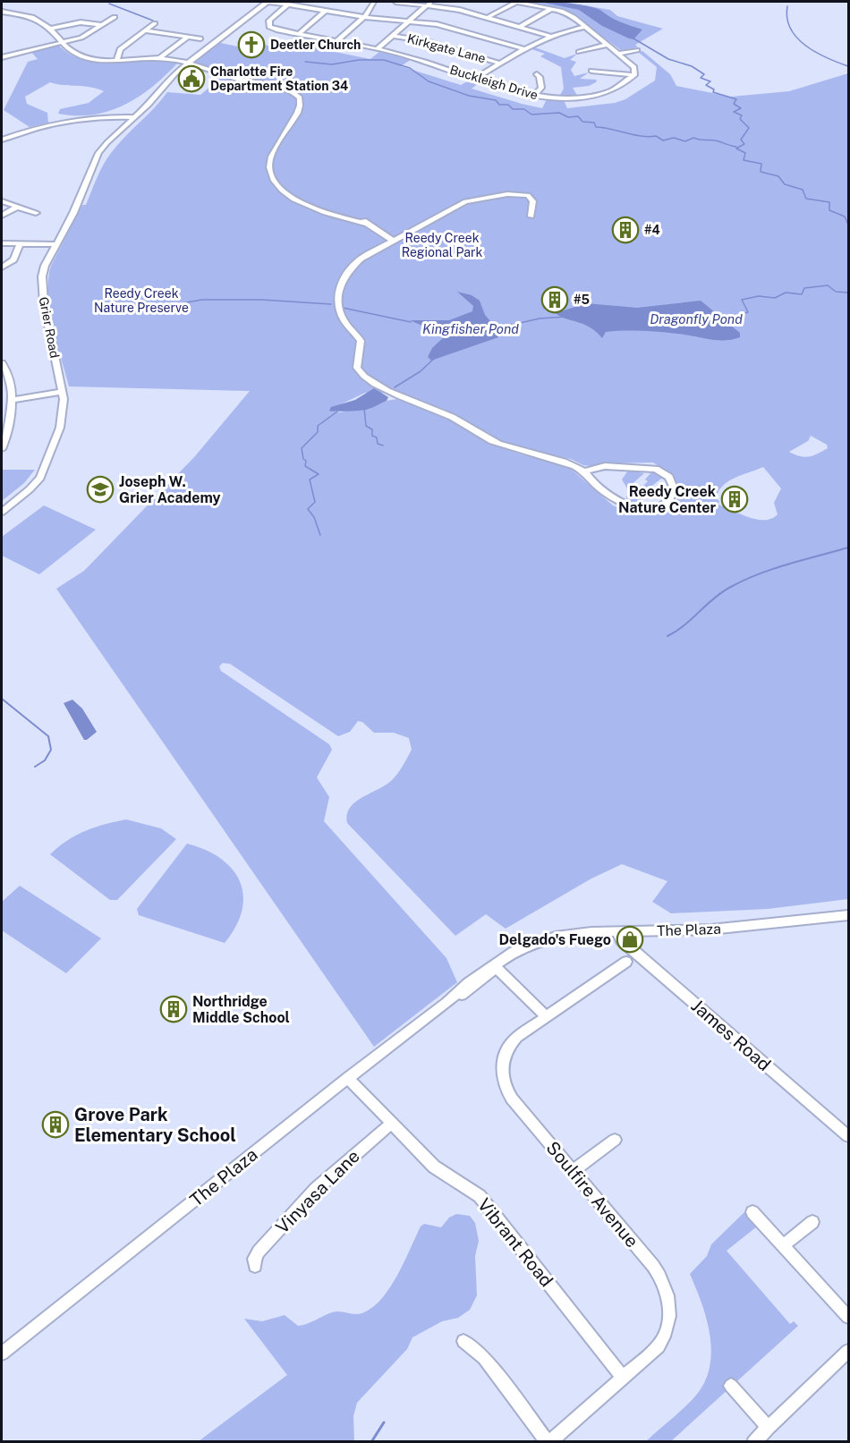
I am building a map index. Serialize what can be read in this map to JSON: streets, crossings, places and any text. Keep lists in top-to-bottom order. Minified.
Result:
{"streets":{"street":["Kirkgate Lane","Buckleigh Drive","Grier Road","The Plaza","James Road","Vinyasa Lane","Soulfire Avenue","Vibrant Road"]},"crossings":[["The Plaza","James Road"],["The Plaza","Vibrant Road"],["Vinyasa Lane","Vibrant Road"],["Soulfire Avenue","Vibrant Road"]],"water":["Dragonfly Pond","Kingfisher Pond"],"parks":["Reedy Creek Regional Park","Reedy Creek Nature Preserve"],"places":{"church":["Deetler Church"],"public building":["Charlotte Fire Department Station 34"],"building":["#4","#5","Reedy Creek Nature Center","Northridge Middle School","Grove Park Elementary School"],"school or university":["Joseph W. Grier Academy"],"shop":["Delgado's Fuego"]}}
